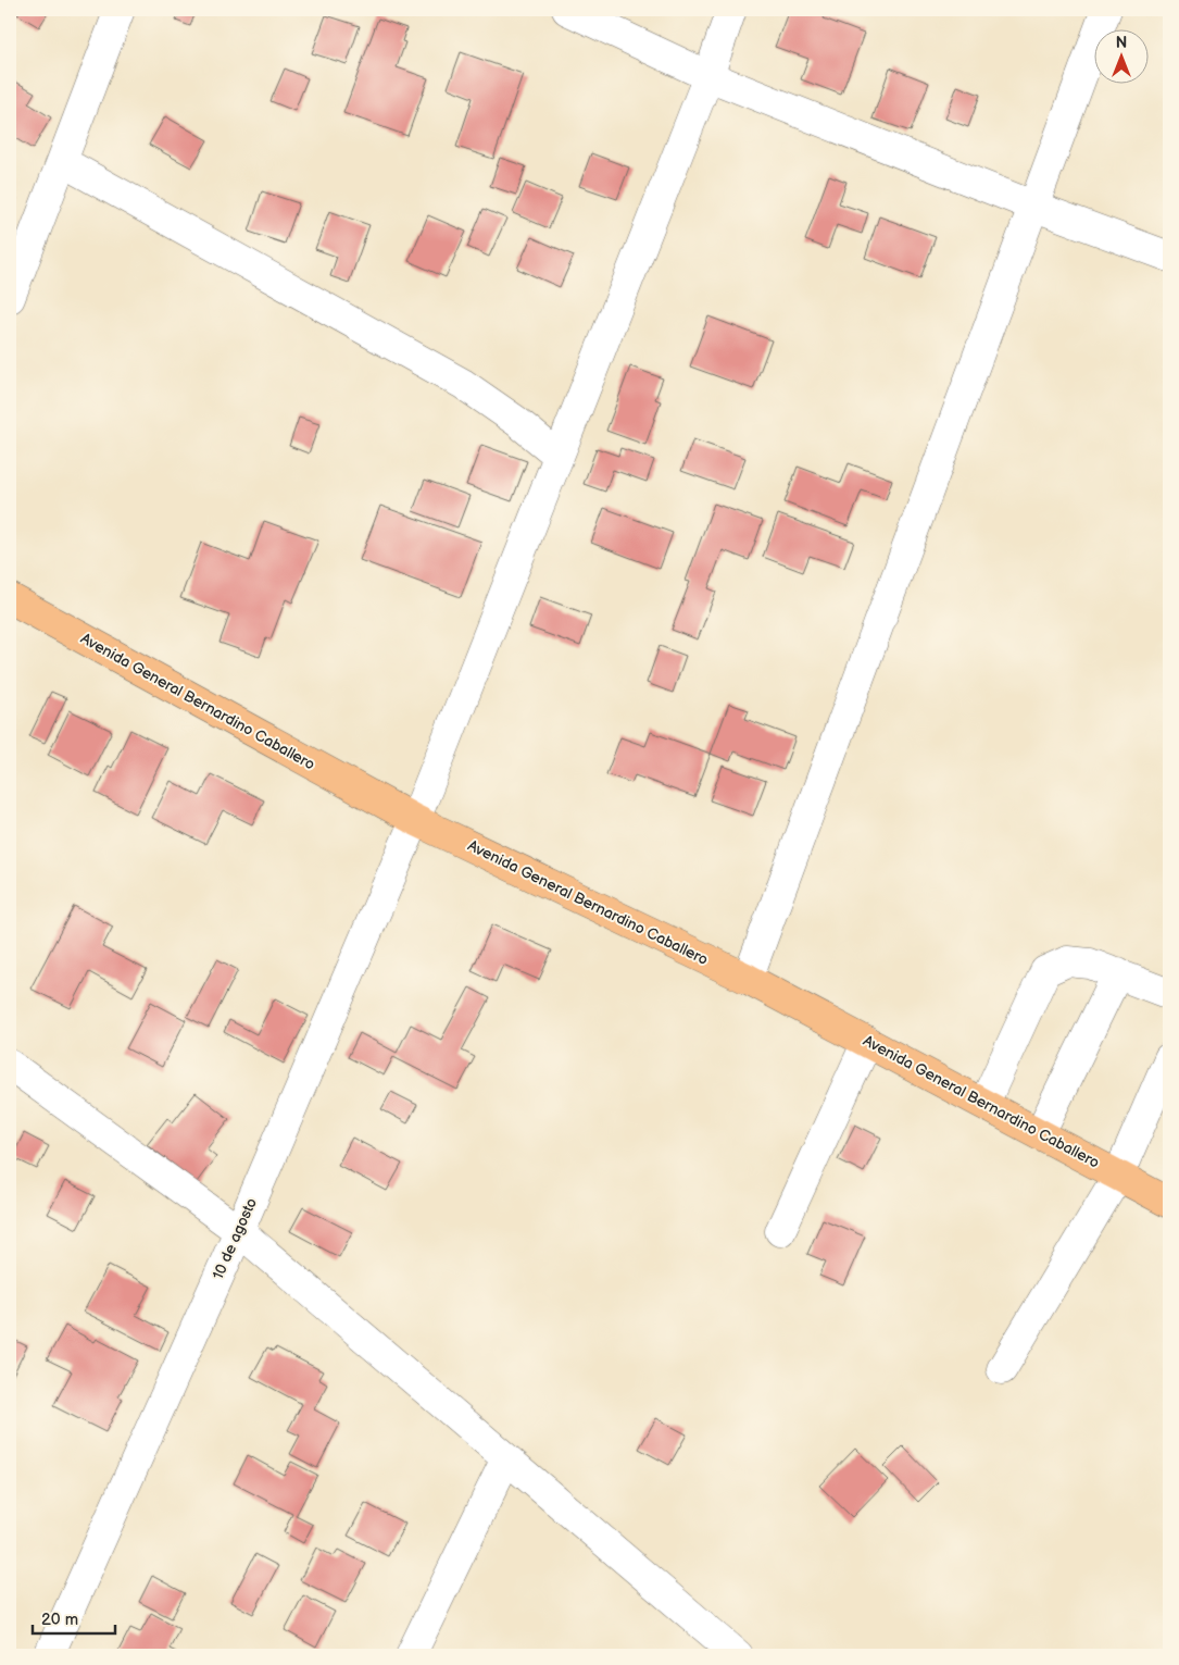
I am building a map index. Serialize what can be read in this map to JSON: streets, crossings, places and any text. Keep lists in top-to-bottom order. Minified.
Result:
{"streets":{"main road":["Avenida General Bernardino Caballero"],"street":["10 de agosto"]},"crossings":[["Avenida General Bernardino Caballero","10 de agosto"]],"scale_bar":"20 m","north":"top"}
